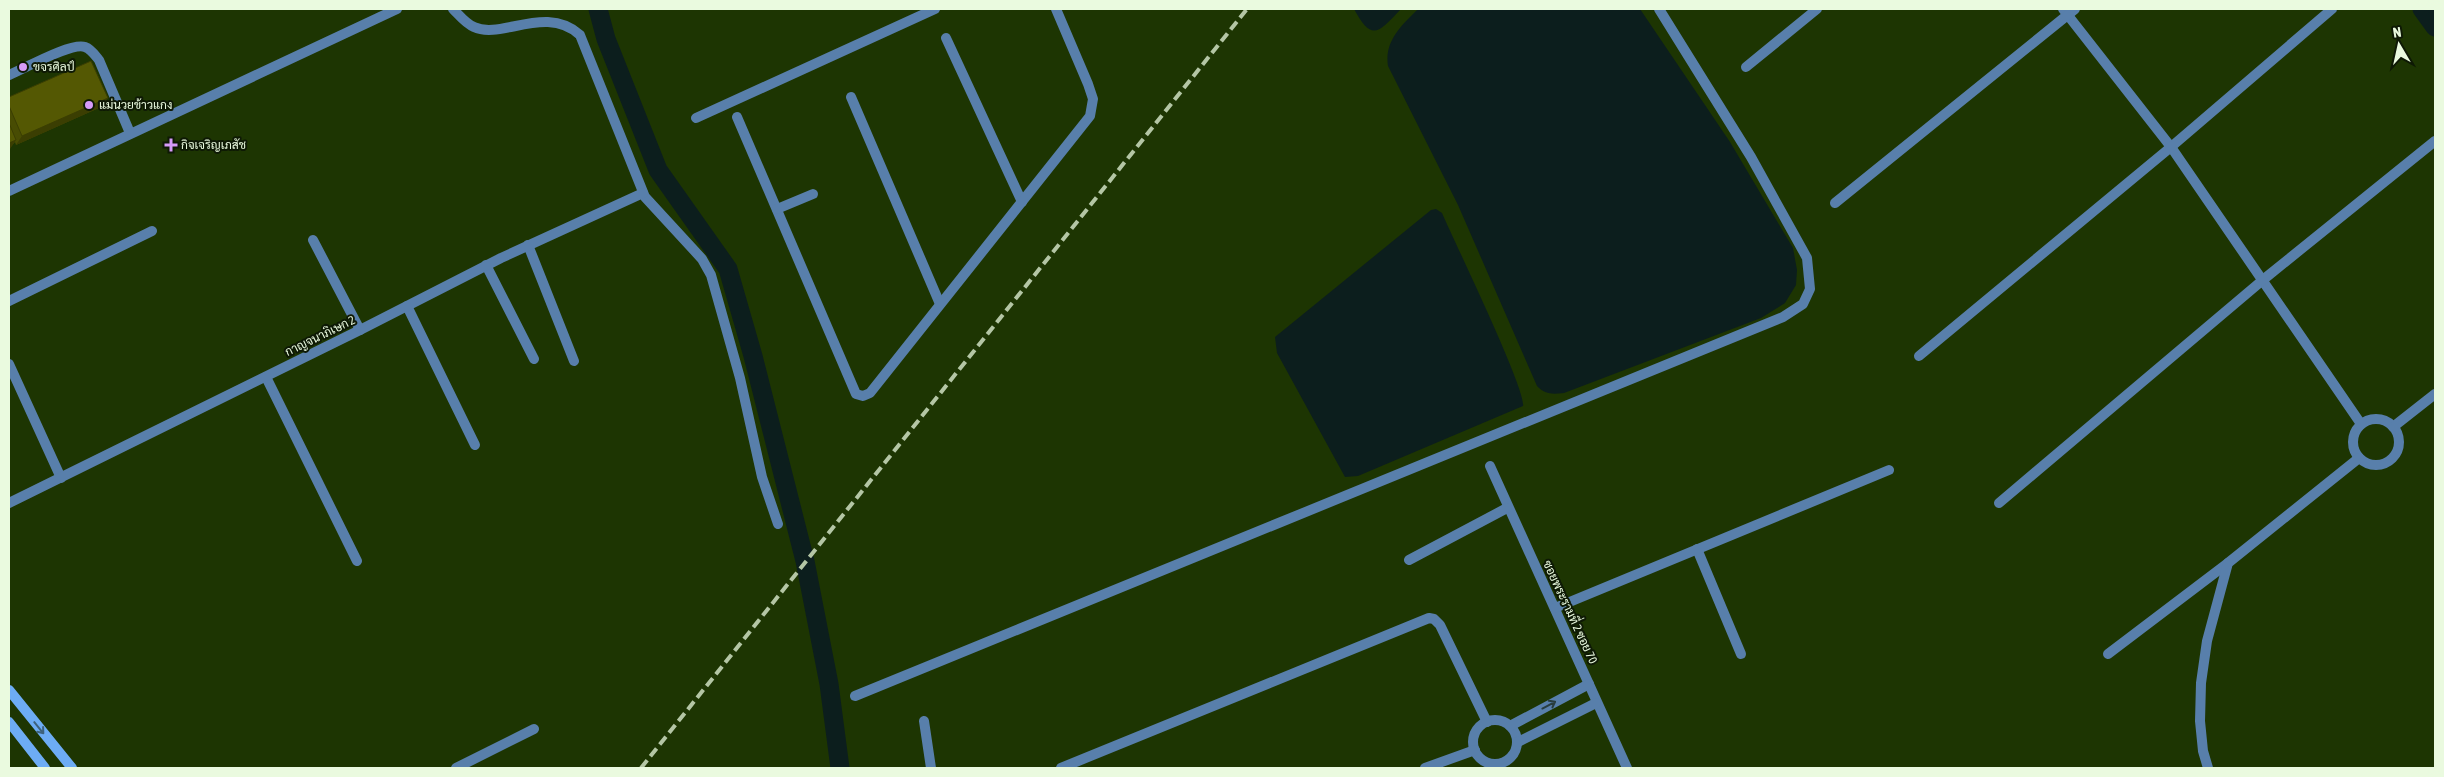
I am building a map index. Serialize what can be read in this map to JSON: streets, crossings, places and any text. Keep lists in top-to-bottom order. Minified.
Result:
{"streets":{"street":["กาญจนาภิเษก 2","ซอยพระรามที่ 2 ซอย 70"]},"places":{"other":["ขจรศิลป์","แม่นวยข้าวแกง"],"health":["กิจเจริญเภสัช"]},"north":"top"}
